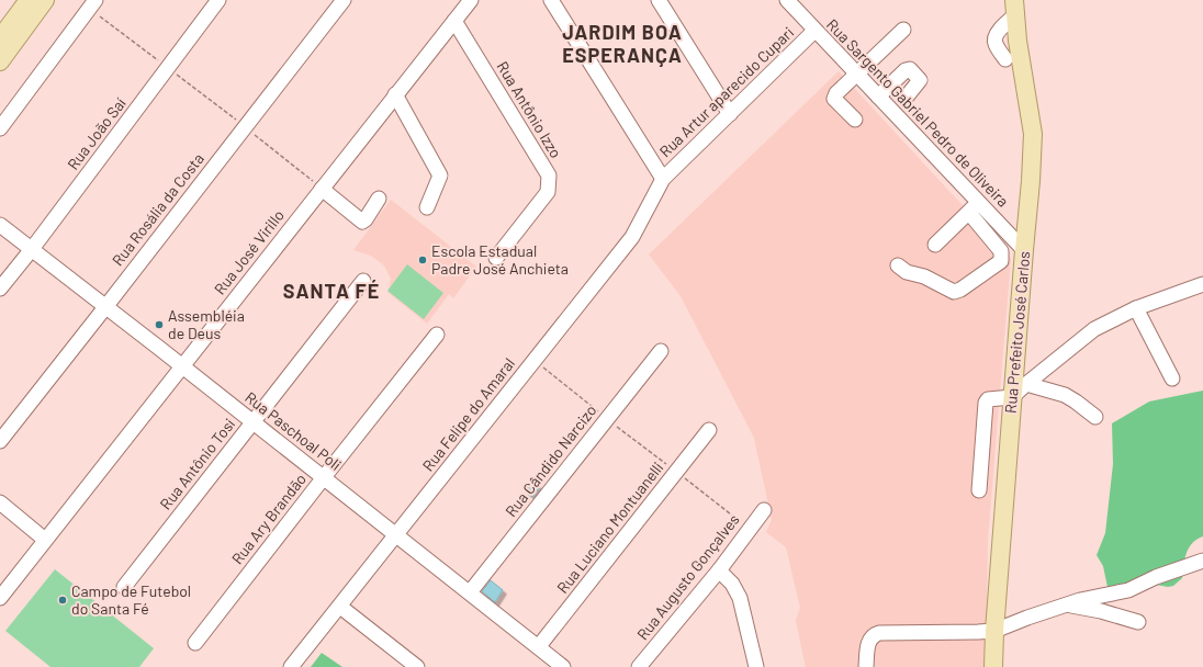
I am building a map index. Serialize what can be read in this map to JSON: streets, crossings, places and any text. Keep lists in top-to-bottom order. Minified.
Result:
{"streets":{"main road":["Rua Prefeito José Carlos"],"street":["Rua Artur aparecido Cupari","Rua Antônio Izzo","Rua Sargento Gabriel Pedro de Oliveira","Rua João Saí","Rua Rosália da Costa","Rua José Virillo","Rua Felipe do Amaral","Rua Paschoal Poli","Rua Cândido Narcizo","Rua Antônio Tosi","Rua Ary Brandão","Rua Luciano Montuanelli","Rua Augusto Gonçalves"]},"crossings":[["Rua Artur aparecido Cupari","Rua Sargento Gabriel Pedro de Oliveira"],["Rua Artur aparecido Cupari","Rua Felipe do Amaral"],["Rua Antônio Izzo","Rua José Virillo"],["Rua Sargento Gabriel Pedro de Oliveira","Rua Prefeito José Carlos"],["Rua João Saí","Rua Paschoal Poli"],["Rua Rosália da Costa","Rua Paschoal Poli"],["Rua José Virillo","Rua Paschoal Poli"],["Rua Felipe do Amaral","Rua Paschoal Poli"],["Rua Paschoal Poli","Rua Cândido Narcizo"],["Rua Paschoal Poli","Rua Antônio Tosi"],["Rua Paschoal Poli","Rua Ary Brandão"],["Rua Paschoal Poli","Rua Luciano Montuanelli"]],"districts":["JARDIM BOA ESPERANÇA","SANTA FÉ"],"places":["Escola Estadual Padre José Anchieta","Assembléia de Deus","Campo de Futebol do Santa Fé"]}
